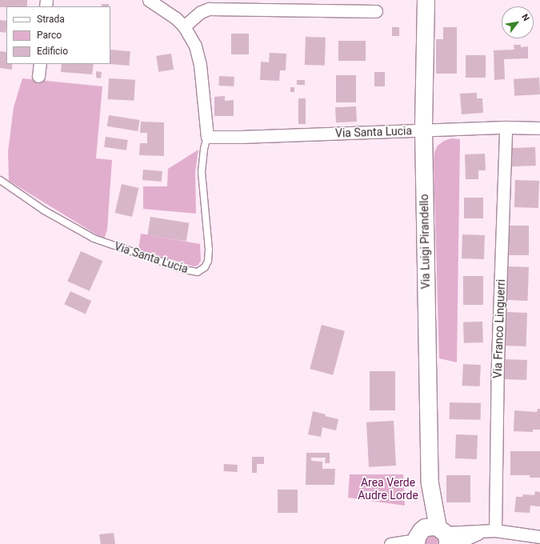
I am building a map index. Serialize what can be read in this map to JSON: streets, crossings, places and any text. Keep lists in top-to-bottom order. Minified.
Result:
{"streets":{"street":["Via Santa Lucia","Via Luigi Pirandello","Via Franco Linguerri"]},"crossings":[["Via Santa Lucia","Via Luigi Pirandello"],["Via Santa Lucia","Via Franco Linguerri"]],"parks":["Area Verde Audre Lorde"],"legend":["Strada","Parco","Edificio"],"north":"top right"}
